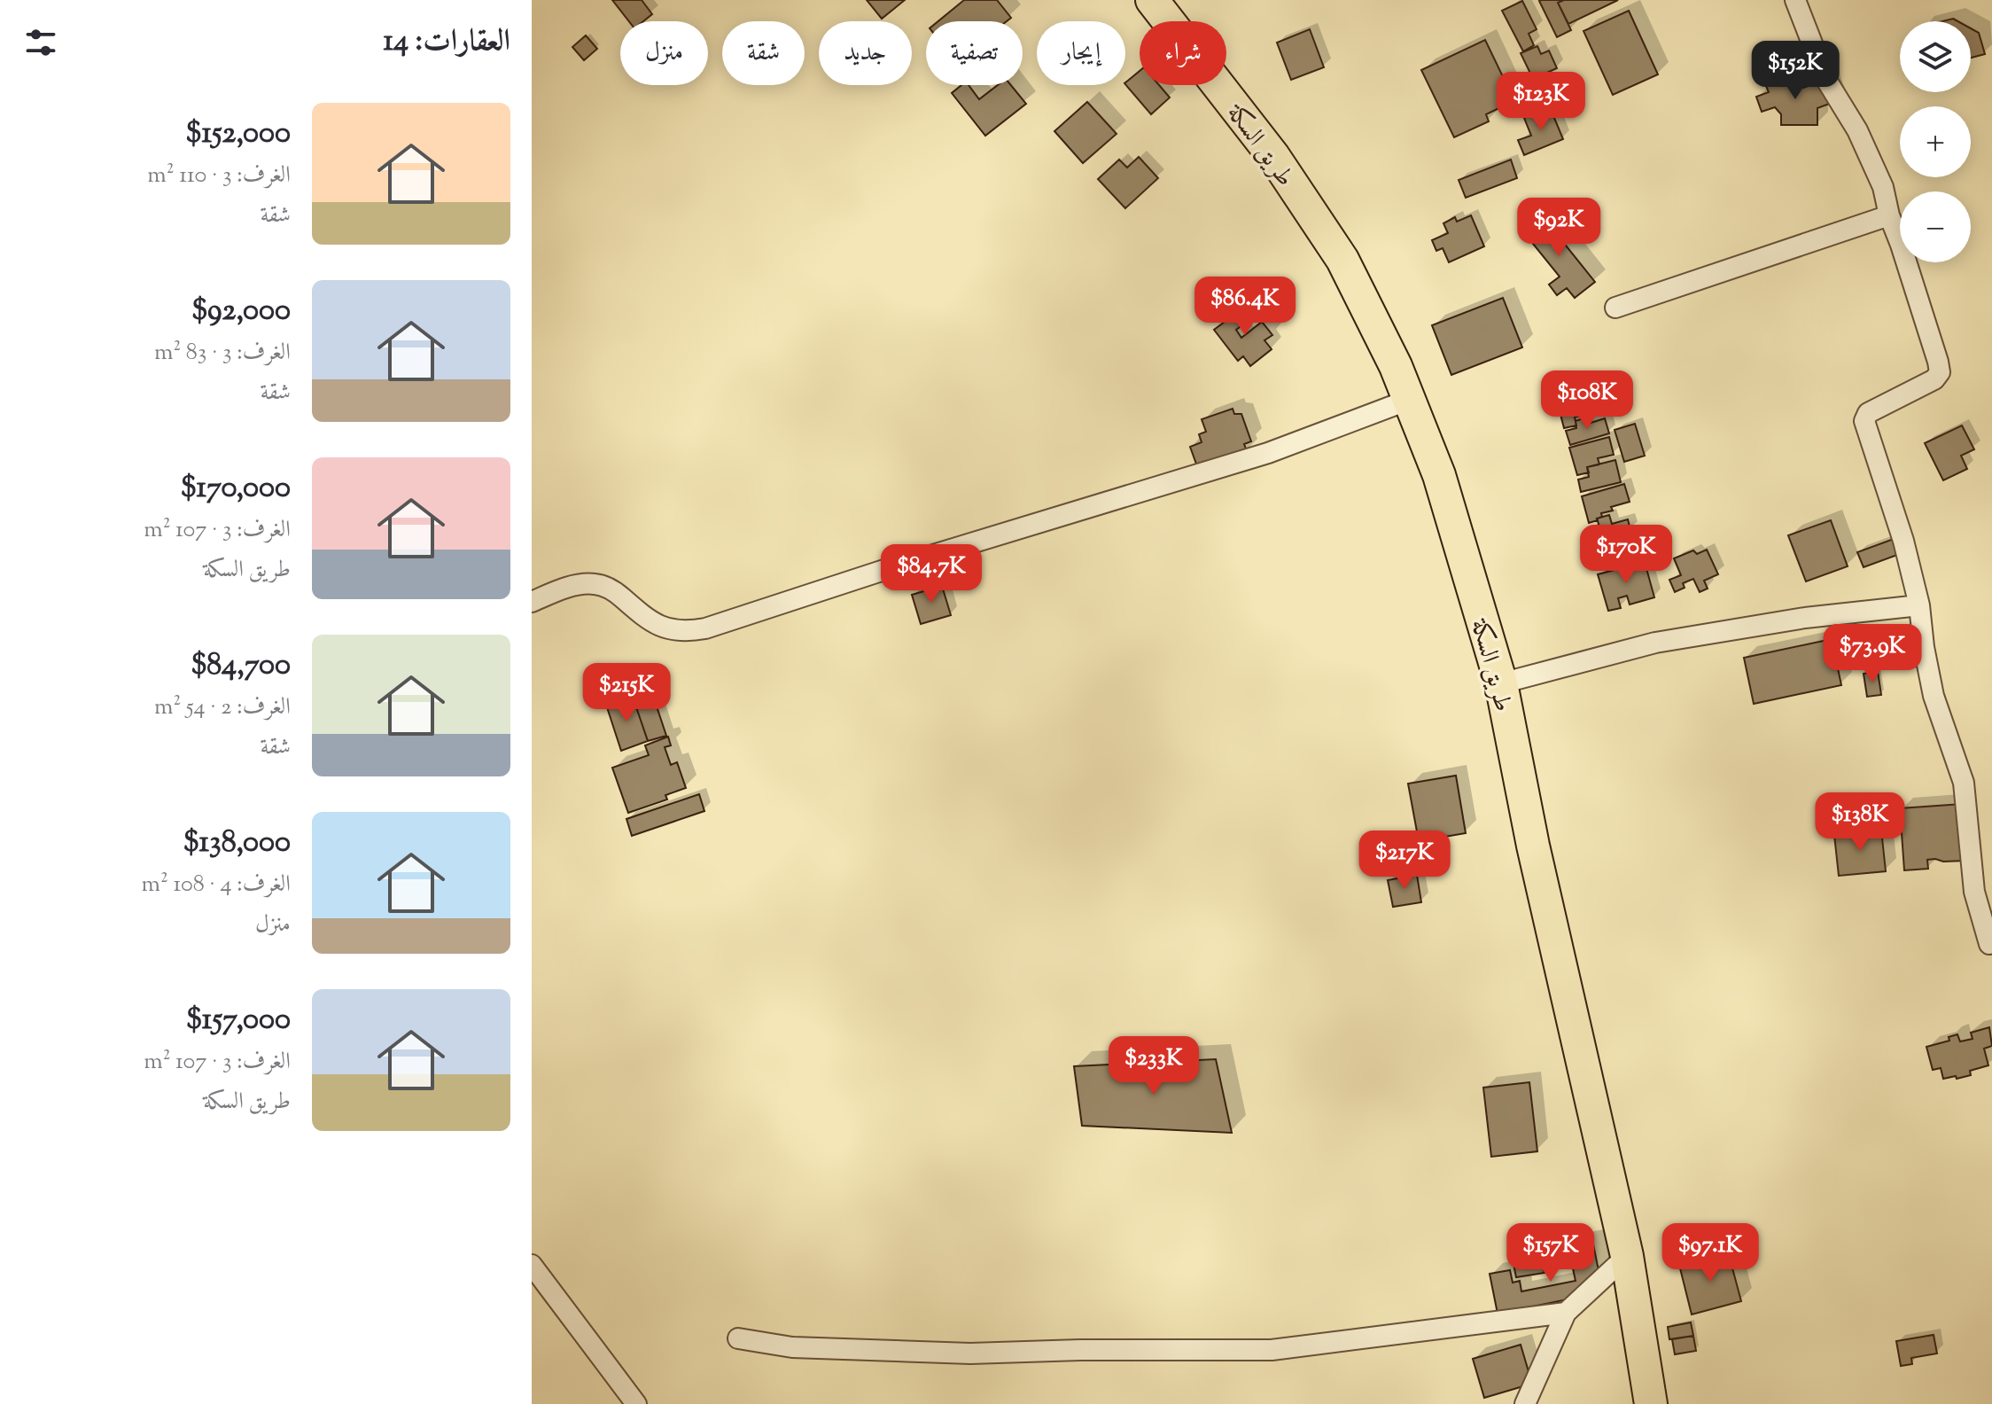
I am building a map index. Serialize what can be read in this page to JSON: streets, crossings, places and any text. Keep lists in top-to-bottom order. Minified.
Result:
{"streets":{"main road":["طريق السكة"]},"page":{"heading":"العقارات: 14","map_buttons":["+","−"],"chip":["شراء","إيجار","تصفية","جديد","شقة","منزل"],"price":["$152K","$123K","$92K","$86.4K","$108K","$170K","$84.7K","$73.9K","$215K","$138K","$217K","$233K","$157K","$97.1K"],"list":[{"name":"$152,000","note":"الغرف: 3 · 110 m² · شقة"},{"name":"$92,000","note":"الغرف: 3 · 83 m² · شقة"},{"name":"$170,000","note":"الغرف: 3 · 107 m² · طريق السكة"},{"name":"$84,700","note":"الغرف: 2 · 54 m² · شقة"},{"name":"$138,000","note":"الغرف: 4 · 108 m² · منزل"},{"name":"$157,000","note":"الغرف: 3 · 107 m² · طريق السكة"}]}}
